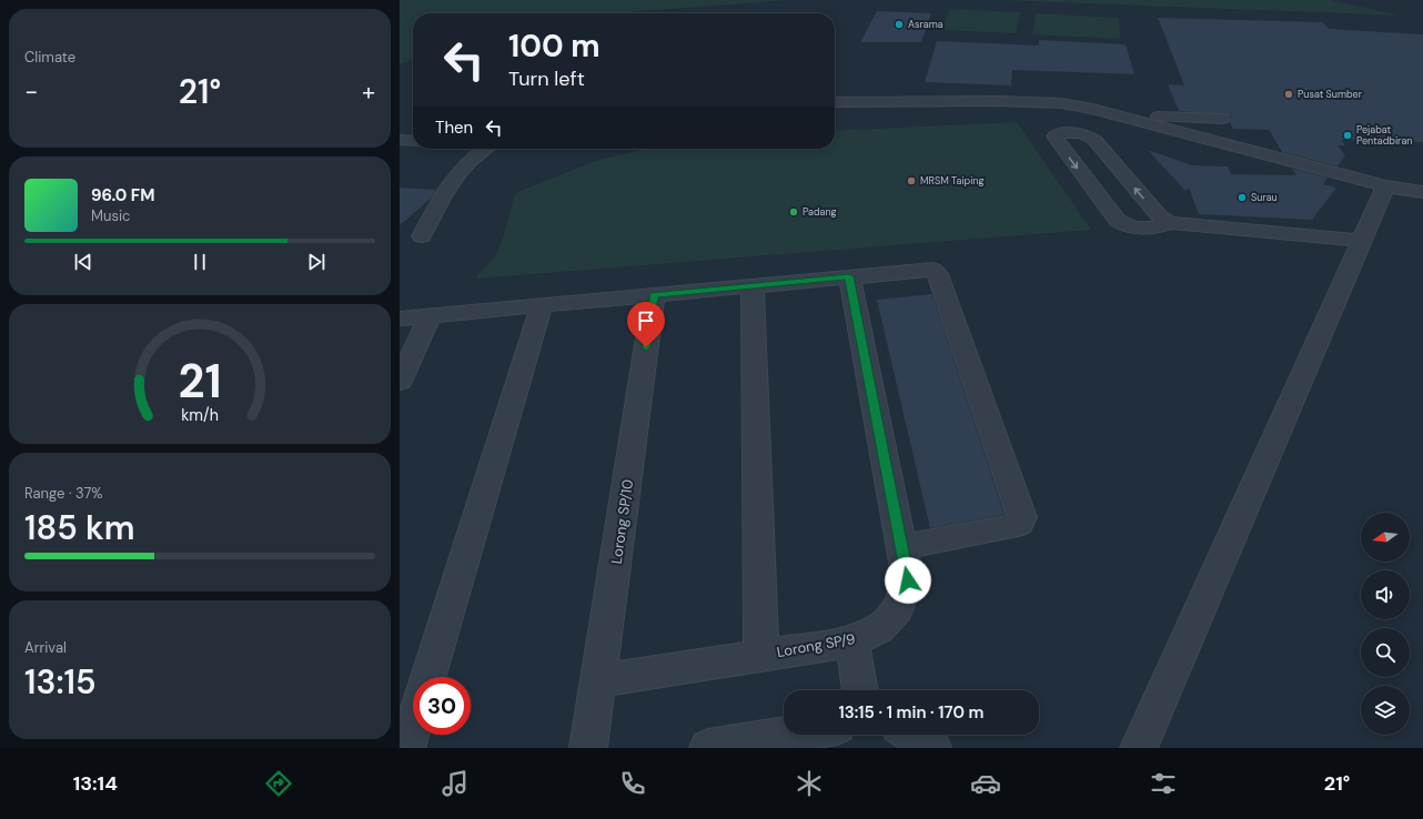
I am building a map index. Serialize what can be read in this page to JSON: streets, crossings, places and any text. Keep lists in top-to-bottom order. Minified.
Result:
{"streets":{"street":["Lorong SP/10","Lorong SP/9"]},"crossings":[["Lorong SP/10","Lorong SP/9"]],"places":["Asrama","Pusat Sumber","Pejabat Pentadbiran","MRSM Taiping","Surau","Padang"],"north":"left","page":{"tile":["Climate",["Range · 37%","185 km"],["Arrival","13:15"]],"turn":["100 m","Turn left"],"heat":["−","21°","+"],"then":"Then","song":["96.0 FM","Music"],"limit":"30","trip":"13:15 · 1 min · 170 m","tabs":["13:14","21°"],"gauge":["21","km/h"]}}
